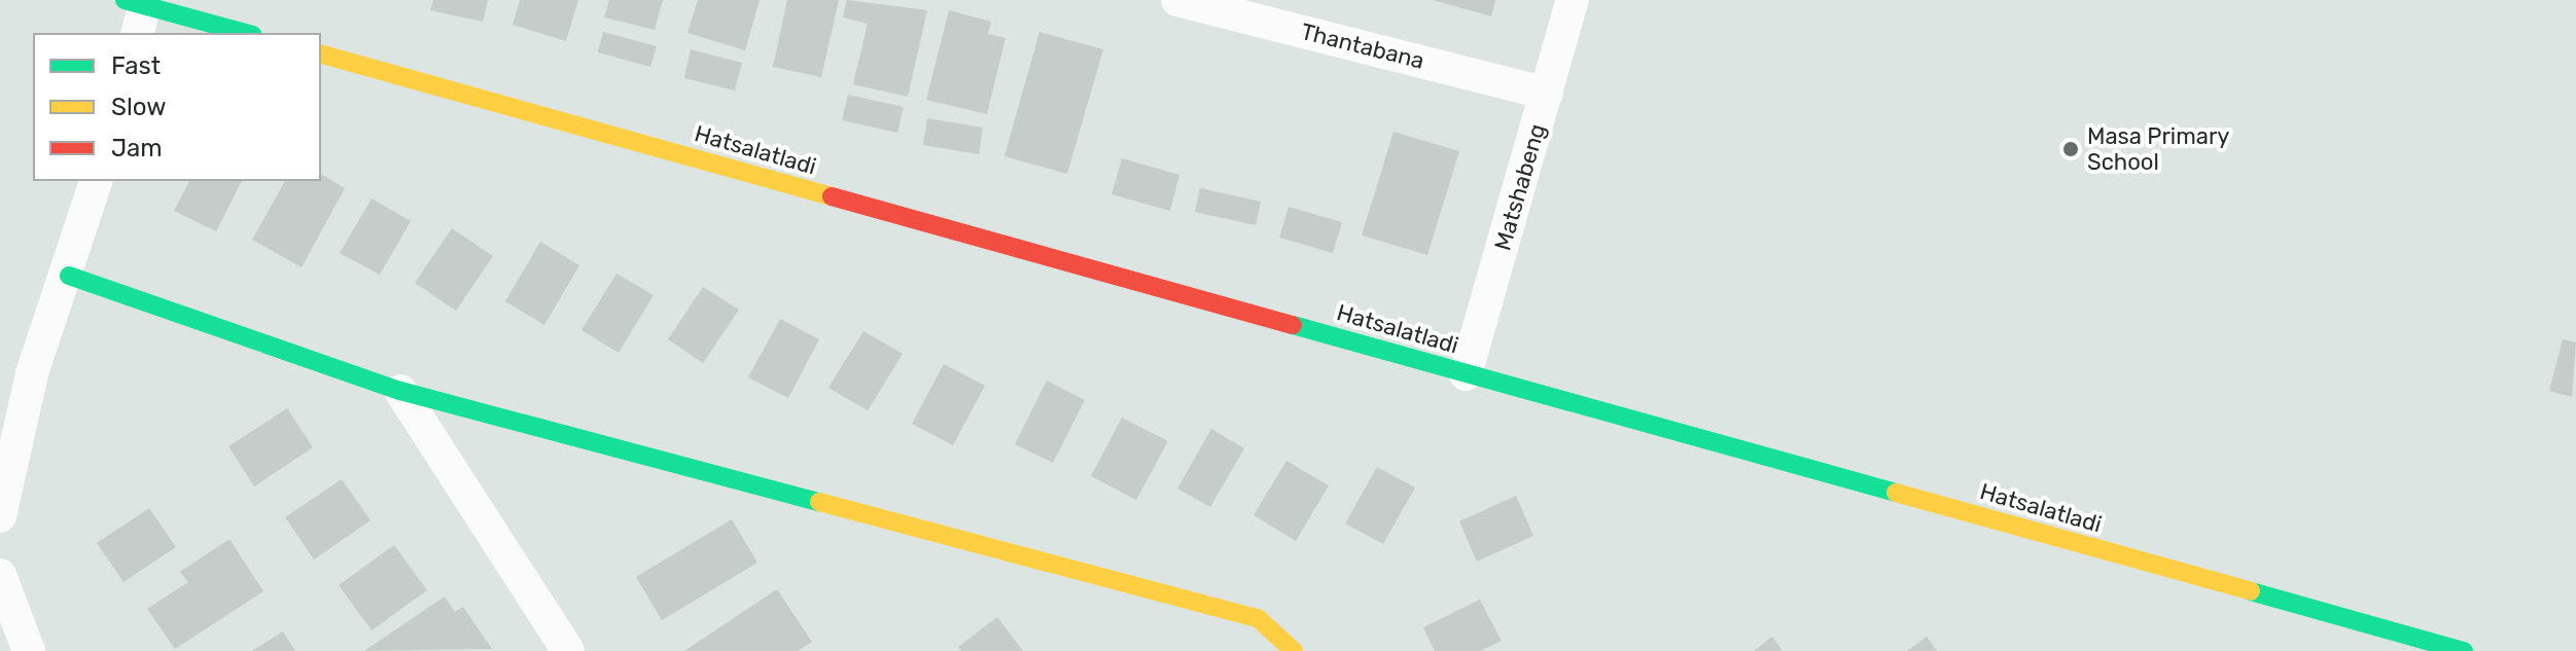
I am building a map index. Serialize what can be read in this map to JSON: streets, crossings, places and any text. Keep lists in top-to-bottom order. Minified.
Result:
{"streets":{"street":["Thantabana","Hatsalatladi","Matshabeng"]},"crossings":[["Thantabana","Matshabeng"],["Hatsalatladi","Matshabeng"]],"places":["Masa Primary School"],"legend":["Fast","Slow","Jam"]}
